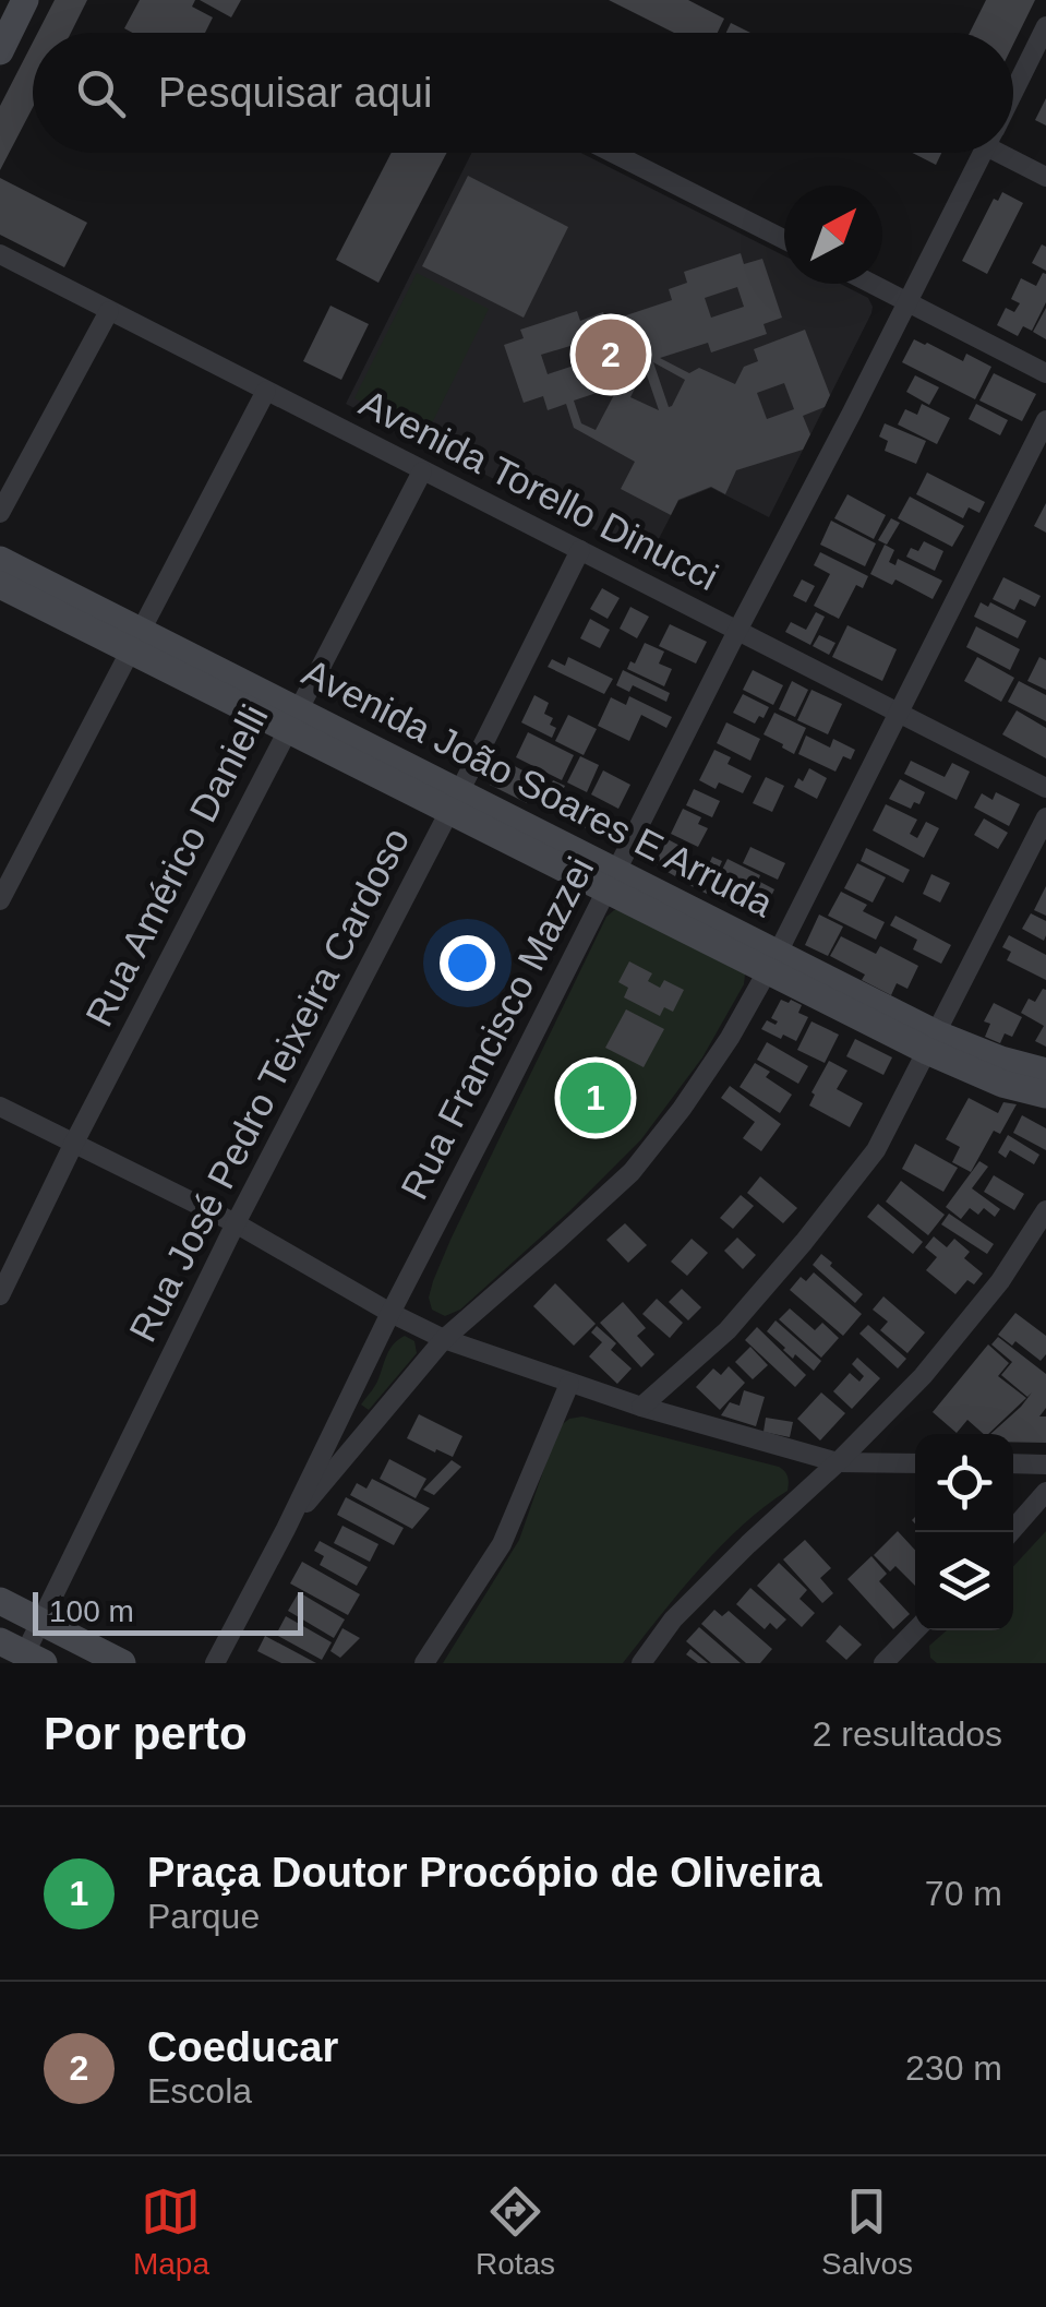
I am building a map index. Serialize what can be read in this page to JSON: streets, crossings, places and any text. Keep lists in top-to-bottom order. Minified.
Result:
{"streets":{"street":["Avenida Torello Dinucci","Avenida João Soares E Arruda","Rua Américo Danielli","Rua Francisco Mazzei","Rua José Pedro Teixeira Cardoso"]},"crossings":[["Avenida Torello Dinucci","Rua Américo Danielli"],["Avenida Torello Dinucci","Rua Francisco Mazzei"],["Avenida Torello Dinucci","Rua José Pedro Teixeira Cardoso"],["Avenida João Soares E Arruda","Rua Américo Danielli"],["Avenida João Soares E Arruda","Rua Francisco Mazzei"],["Avenida João Soares E Arruda","Rua José Pedro Teixeira Cardoso"]],"scale_bar":"100 m","north":"top right","page":{"search":"Pesquisar aqui","pins":["2","1"],"scale":"100 m","heading":["Por perto","2 resultados"],"list":[{"mark":"1","name":"Praça Doutor Procópio de Oliveira","note":"Parque","value":"70 m"},{"mark":"2","name":"Coeducar","note":"Escola","value":"230 m"}],"nav":["Mapa","Rotas","Salvos"]}}
